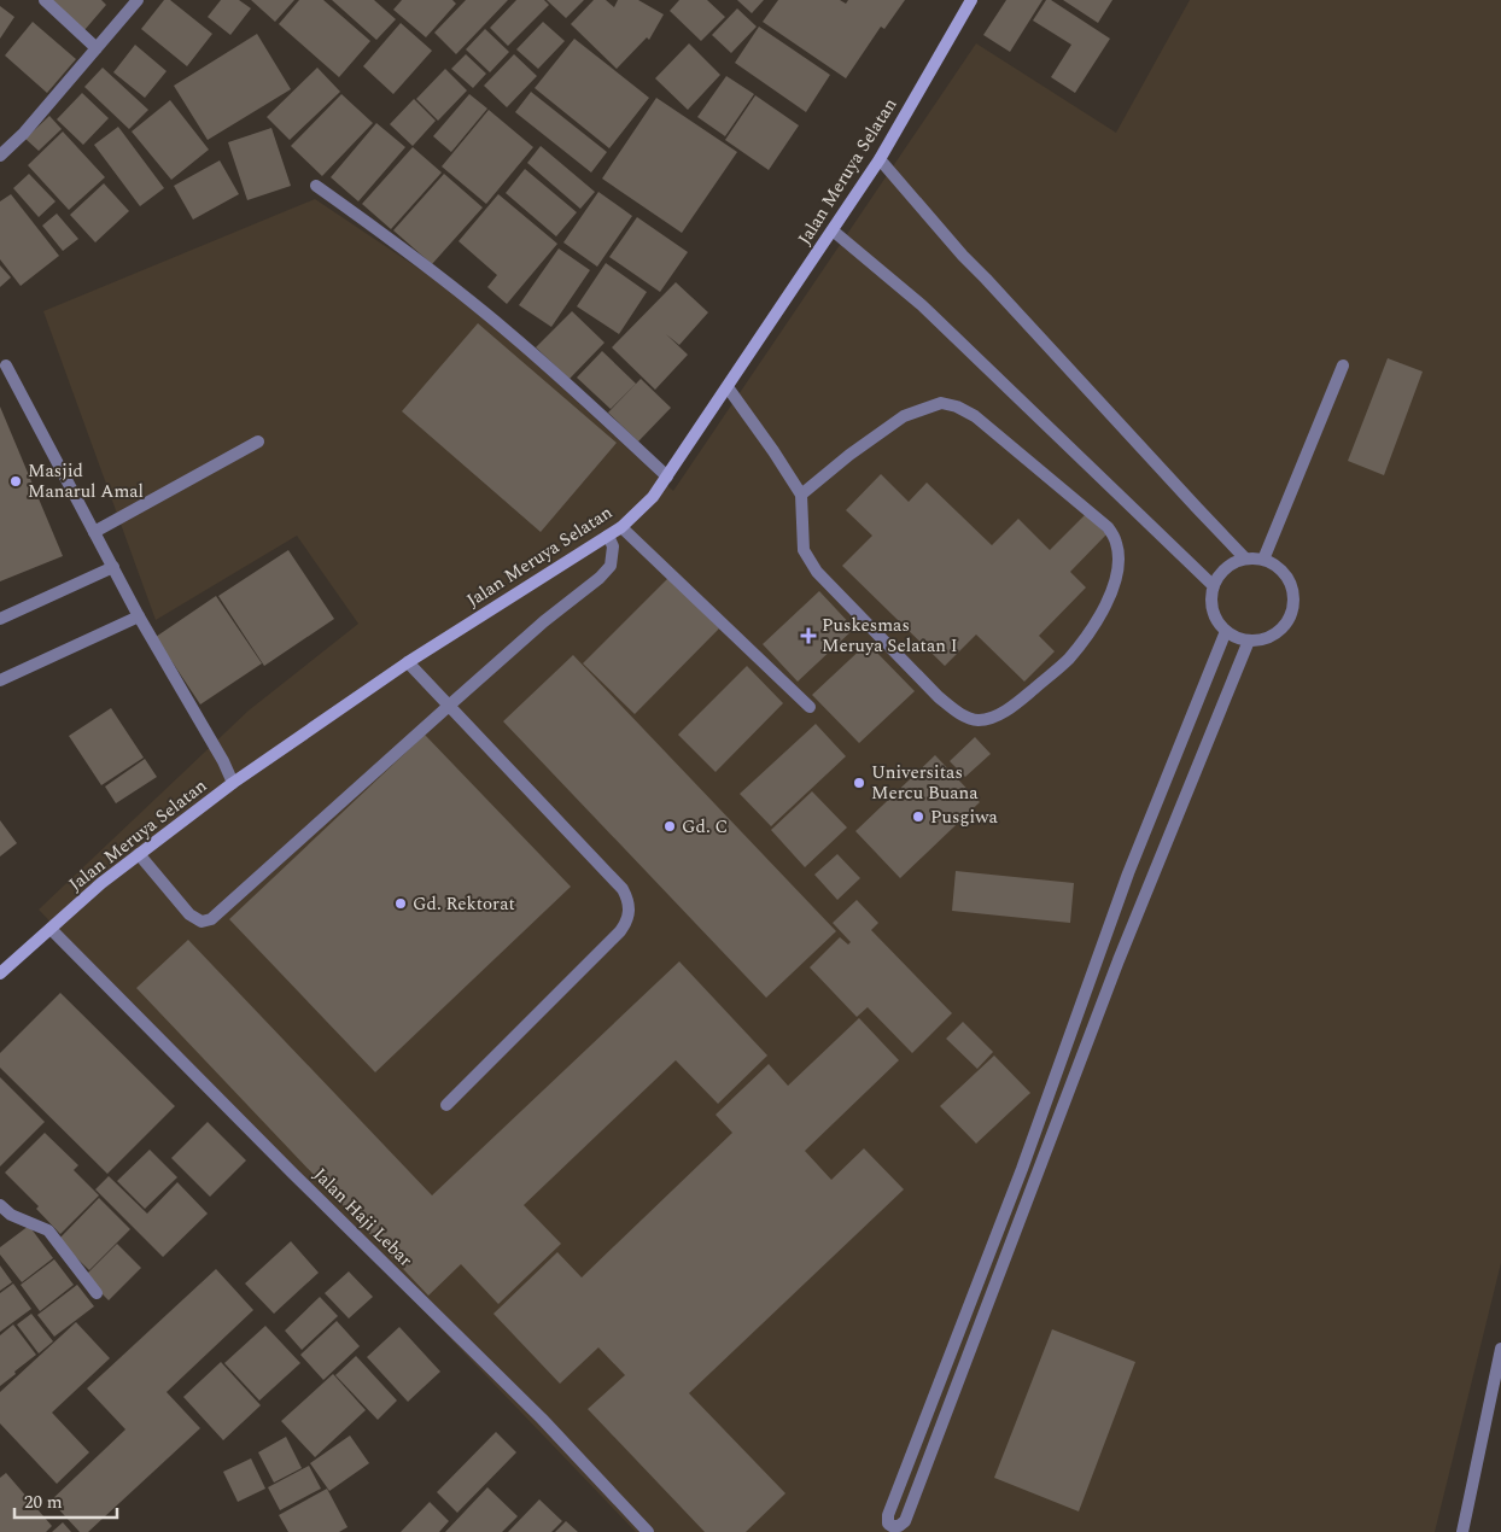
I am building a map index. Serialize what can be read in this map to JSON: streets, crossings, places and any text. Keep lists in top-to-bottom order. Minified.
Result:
{"streets":{"main road":["Jalan Meruya Selatan"],"street":["Jalan Haji Lebar"]},"crossings":[["Jalan Meruya Selatan","Jalan Haji Lebar"]],"places":{"other":["Masjid Manarul Amal","Universitas Mercu Buana","Pusgiwa","Gd. C","Gd. Rektorat"],"health":["Puskesmas Meruya Selatan I"]},"scale_bar":"20 m"}
